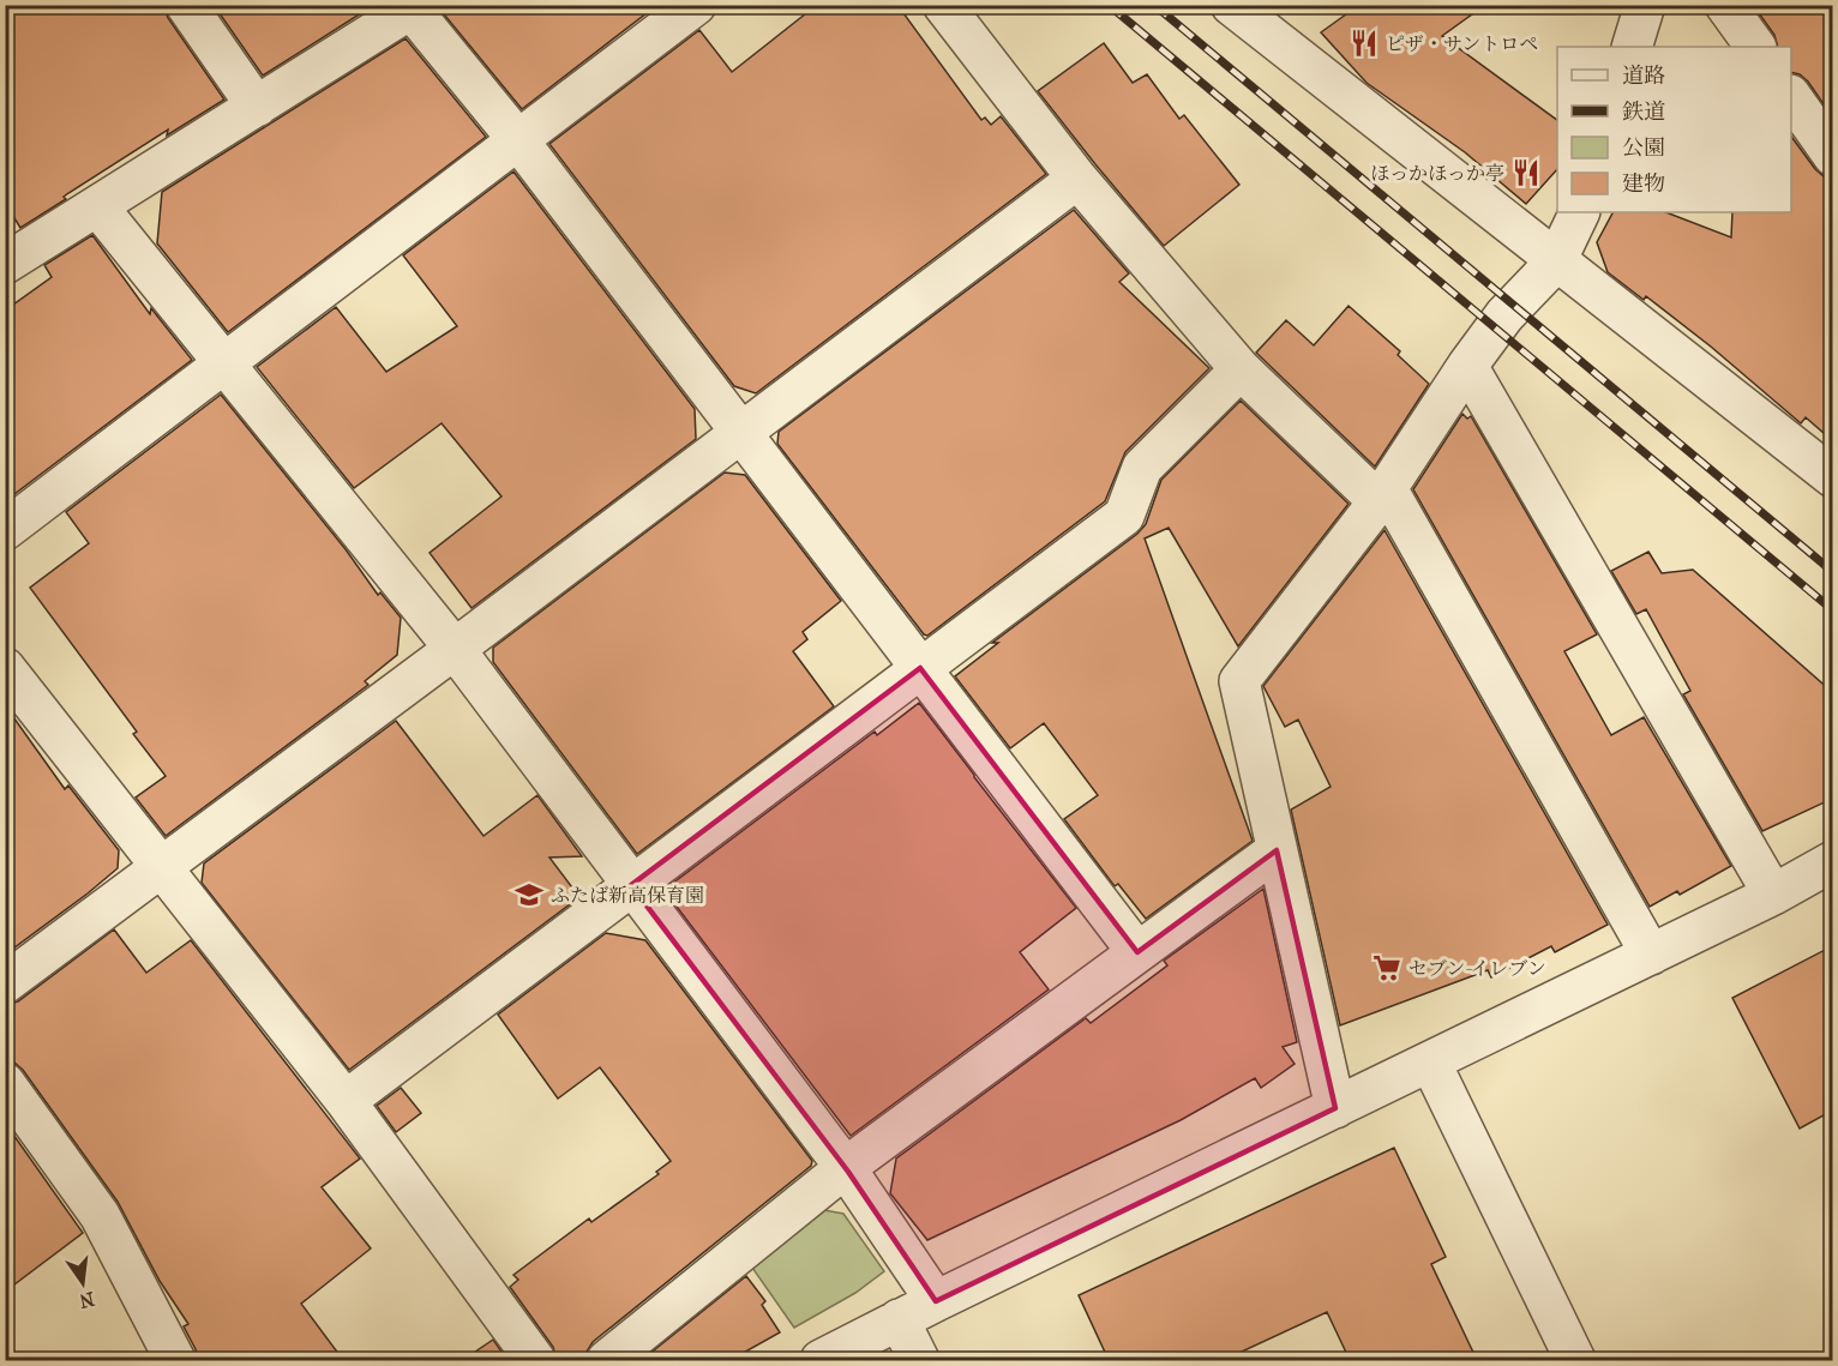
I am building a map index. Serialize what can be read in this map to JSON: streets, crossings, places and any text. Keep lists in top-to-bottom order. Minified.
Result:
{"places":{"restaurant":["ピザ・サントロペ","ほっかほっか亭"],"school or university":["ふたば新高保育園"],"supermarket":["セブン-イレブン"]},"legend":["道路","鉄道","公園","建物"],"north":"bottom"}
